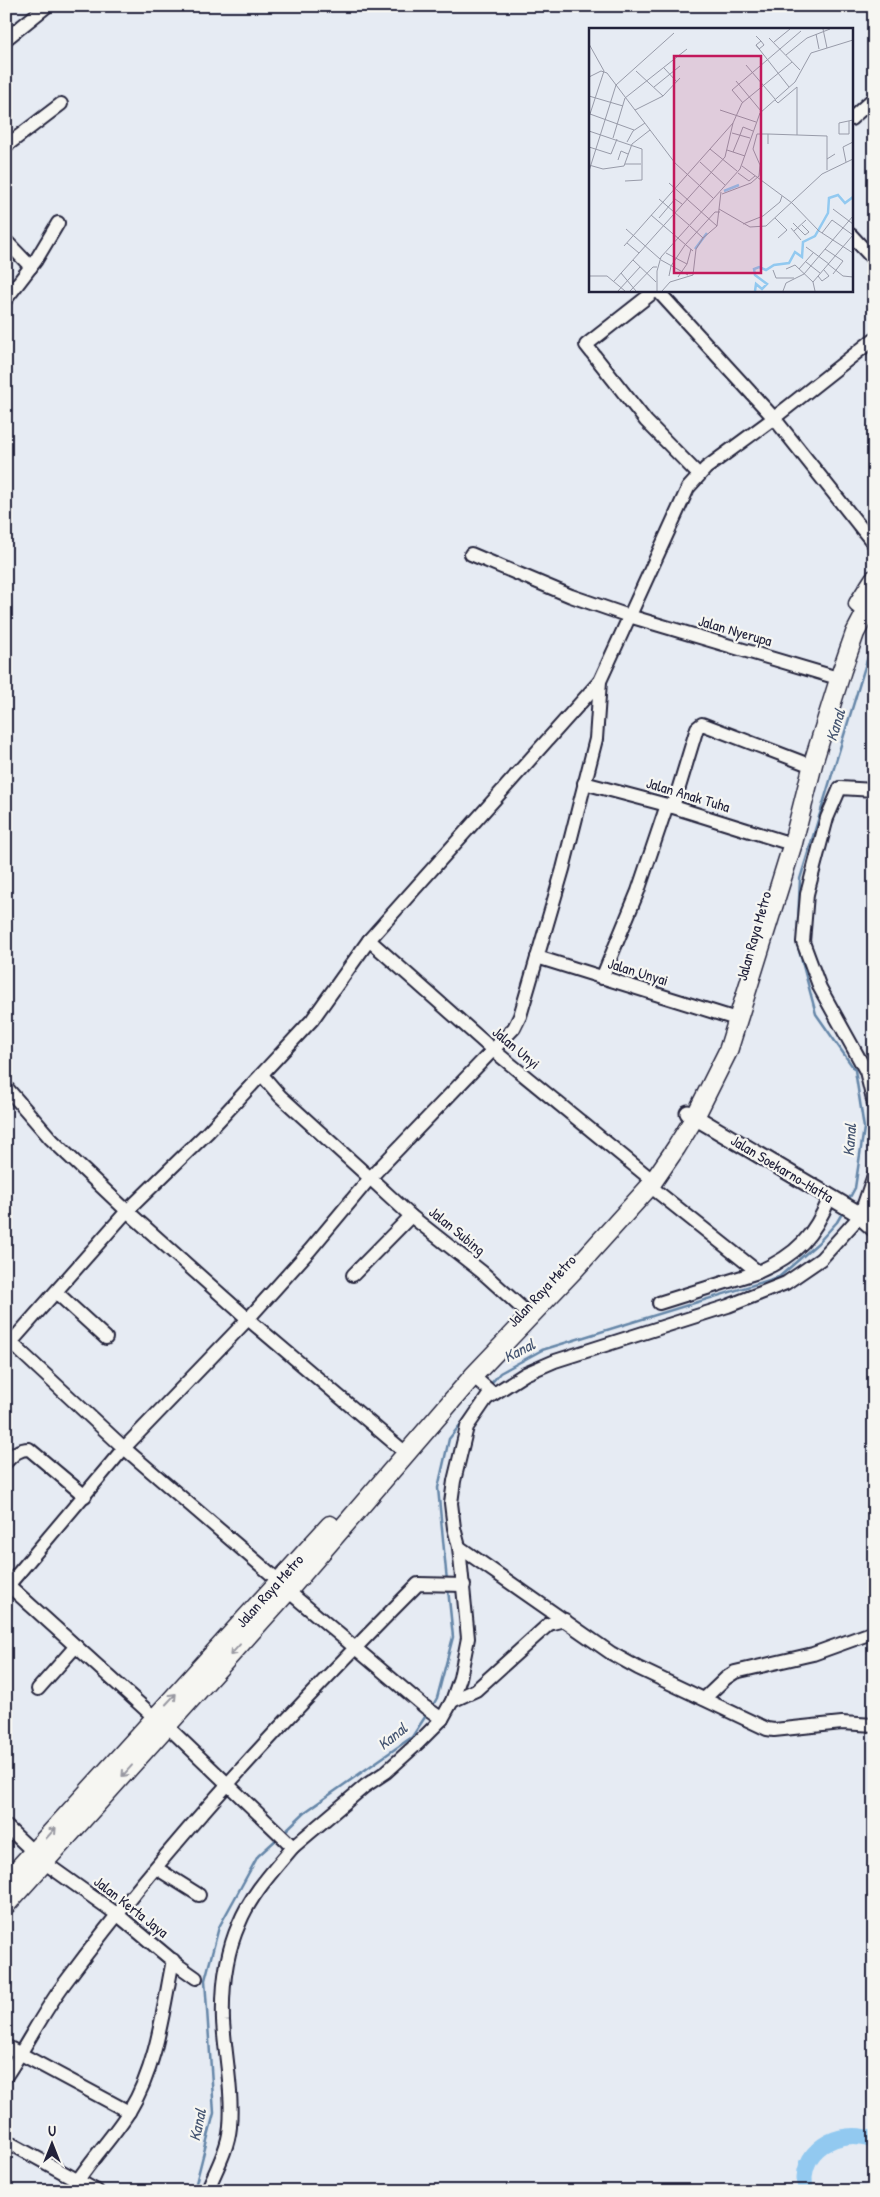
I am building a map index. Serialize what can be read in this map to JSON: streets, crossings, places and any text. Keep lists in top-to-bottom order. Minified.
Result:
{"streets":{"highway":["Jalan Raya Metro"],"main road":["Jalan Soekarno-Hatta"],"street":["Jalan Nyerupa","Jalan Anak Tuha","Jalan Unyai","Jalan Unyi","Jalan Subing","Jalan Kerta Jaya"]},"crossings":[["Jalan Nyerupa","Jalan Raya Metro"],["Jalan Anak Tuha","Jalan Raya Metro"],["Jalan Raya Metro","Jalan Unyai"],["Jalan Raya Metro","Jalan Unyi"],["Jalan Raya Metro","Jalan Soekarno-Hatta"],["Jalan Raya Metro","Jalan Subing"]],"water":["Kanal"],"north":"top"}
